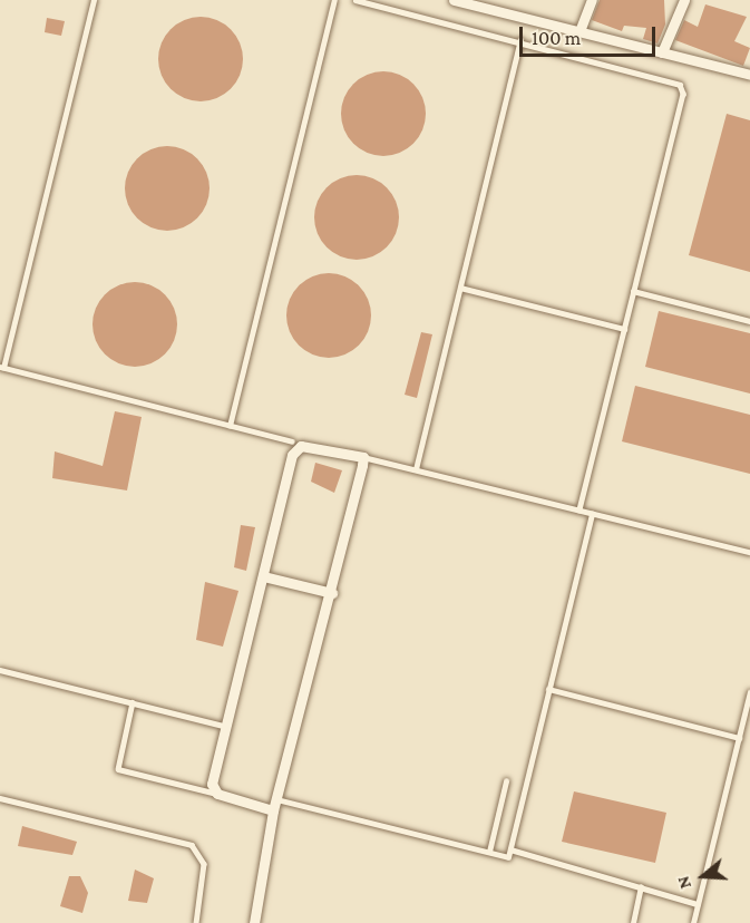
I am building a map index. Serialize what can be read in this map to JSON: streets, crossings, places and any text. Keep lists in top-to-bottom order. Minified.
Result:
{"scale_bar":"100 m","north":"left"}
